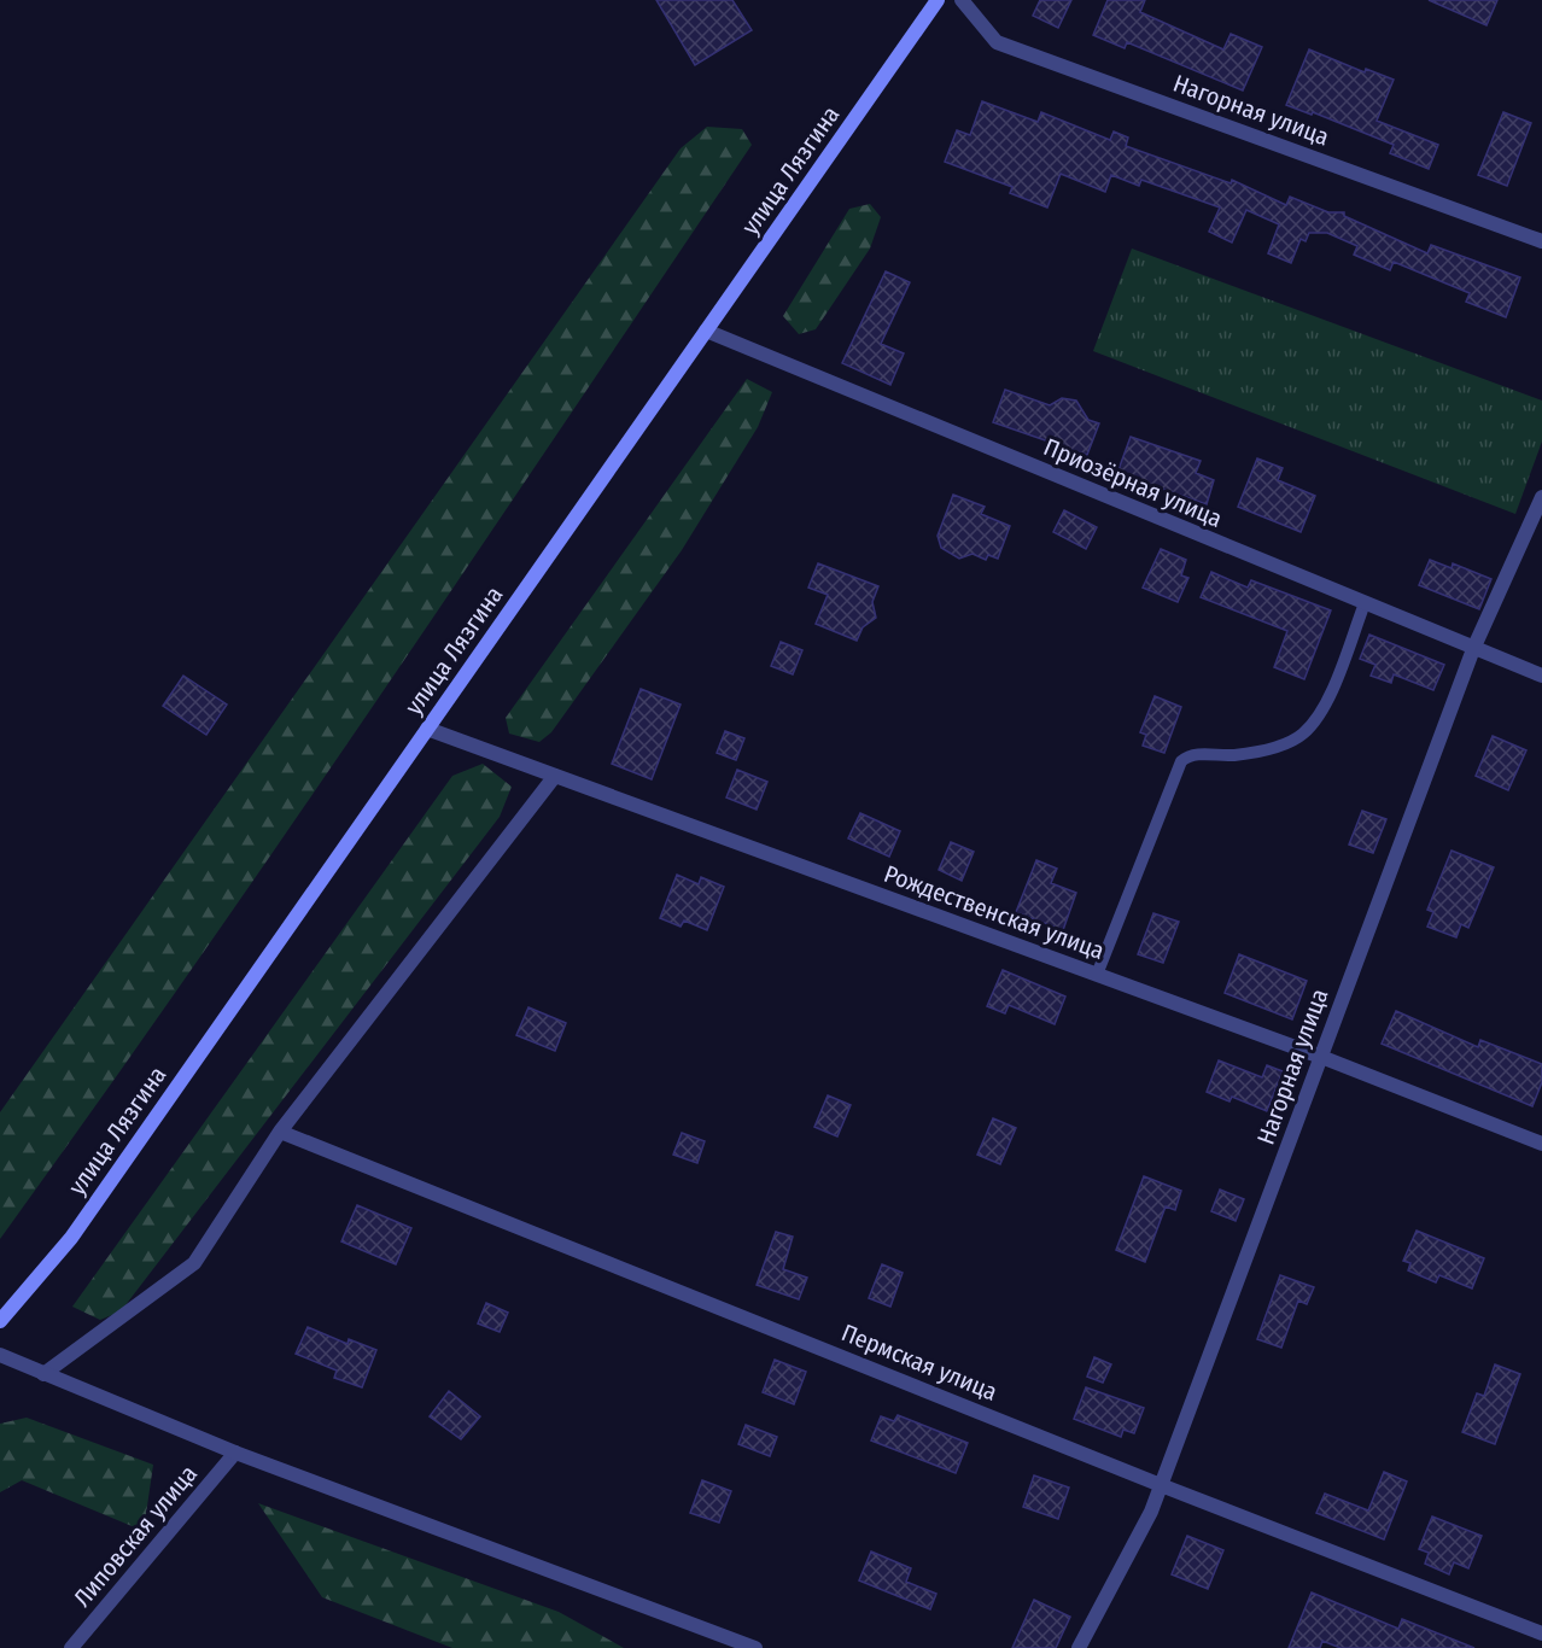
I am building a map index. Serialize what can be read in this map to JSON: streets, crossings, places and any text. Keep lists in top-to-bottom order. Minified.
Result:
{"streets":{"main road":["улица Лязгина"],"street":["Нагорная улица","Приозёрная улица","Рождественская улица","Пермская улица","Липовская улица"]},"crossings":[["Нагорная улица","Приозёрная улица"],["Нагорная улица","Рождественская улица"],["Нагорная улица","Пермская улица"],["улица Лязгина","Приозёрная улица"],["улица Лязгина","Рождественская улица"]]}
